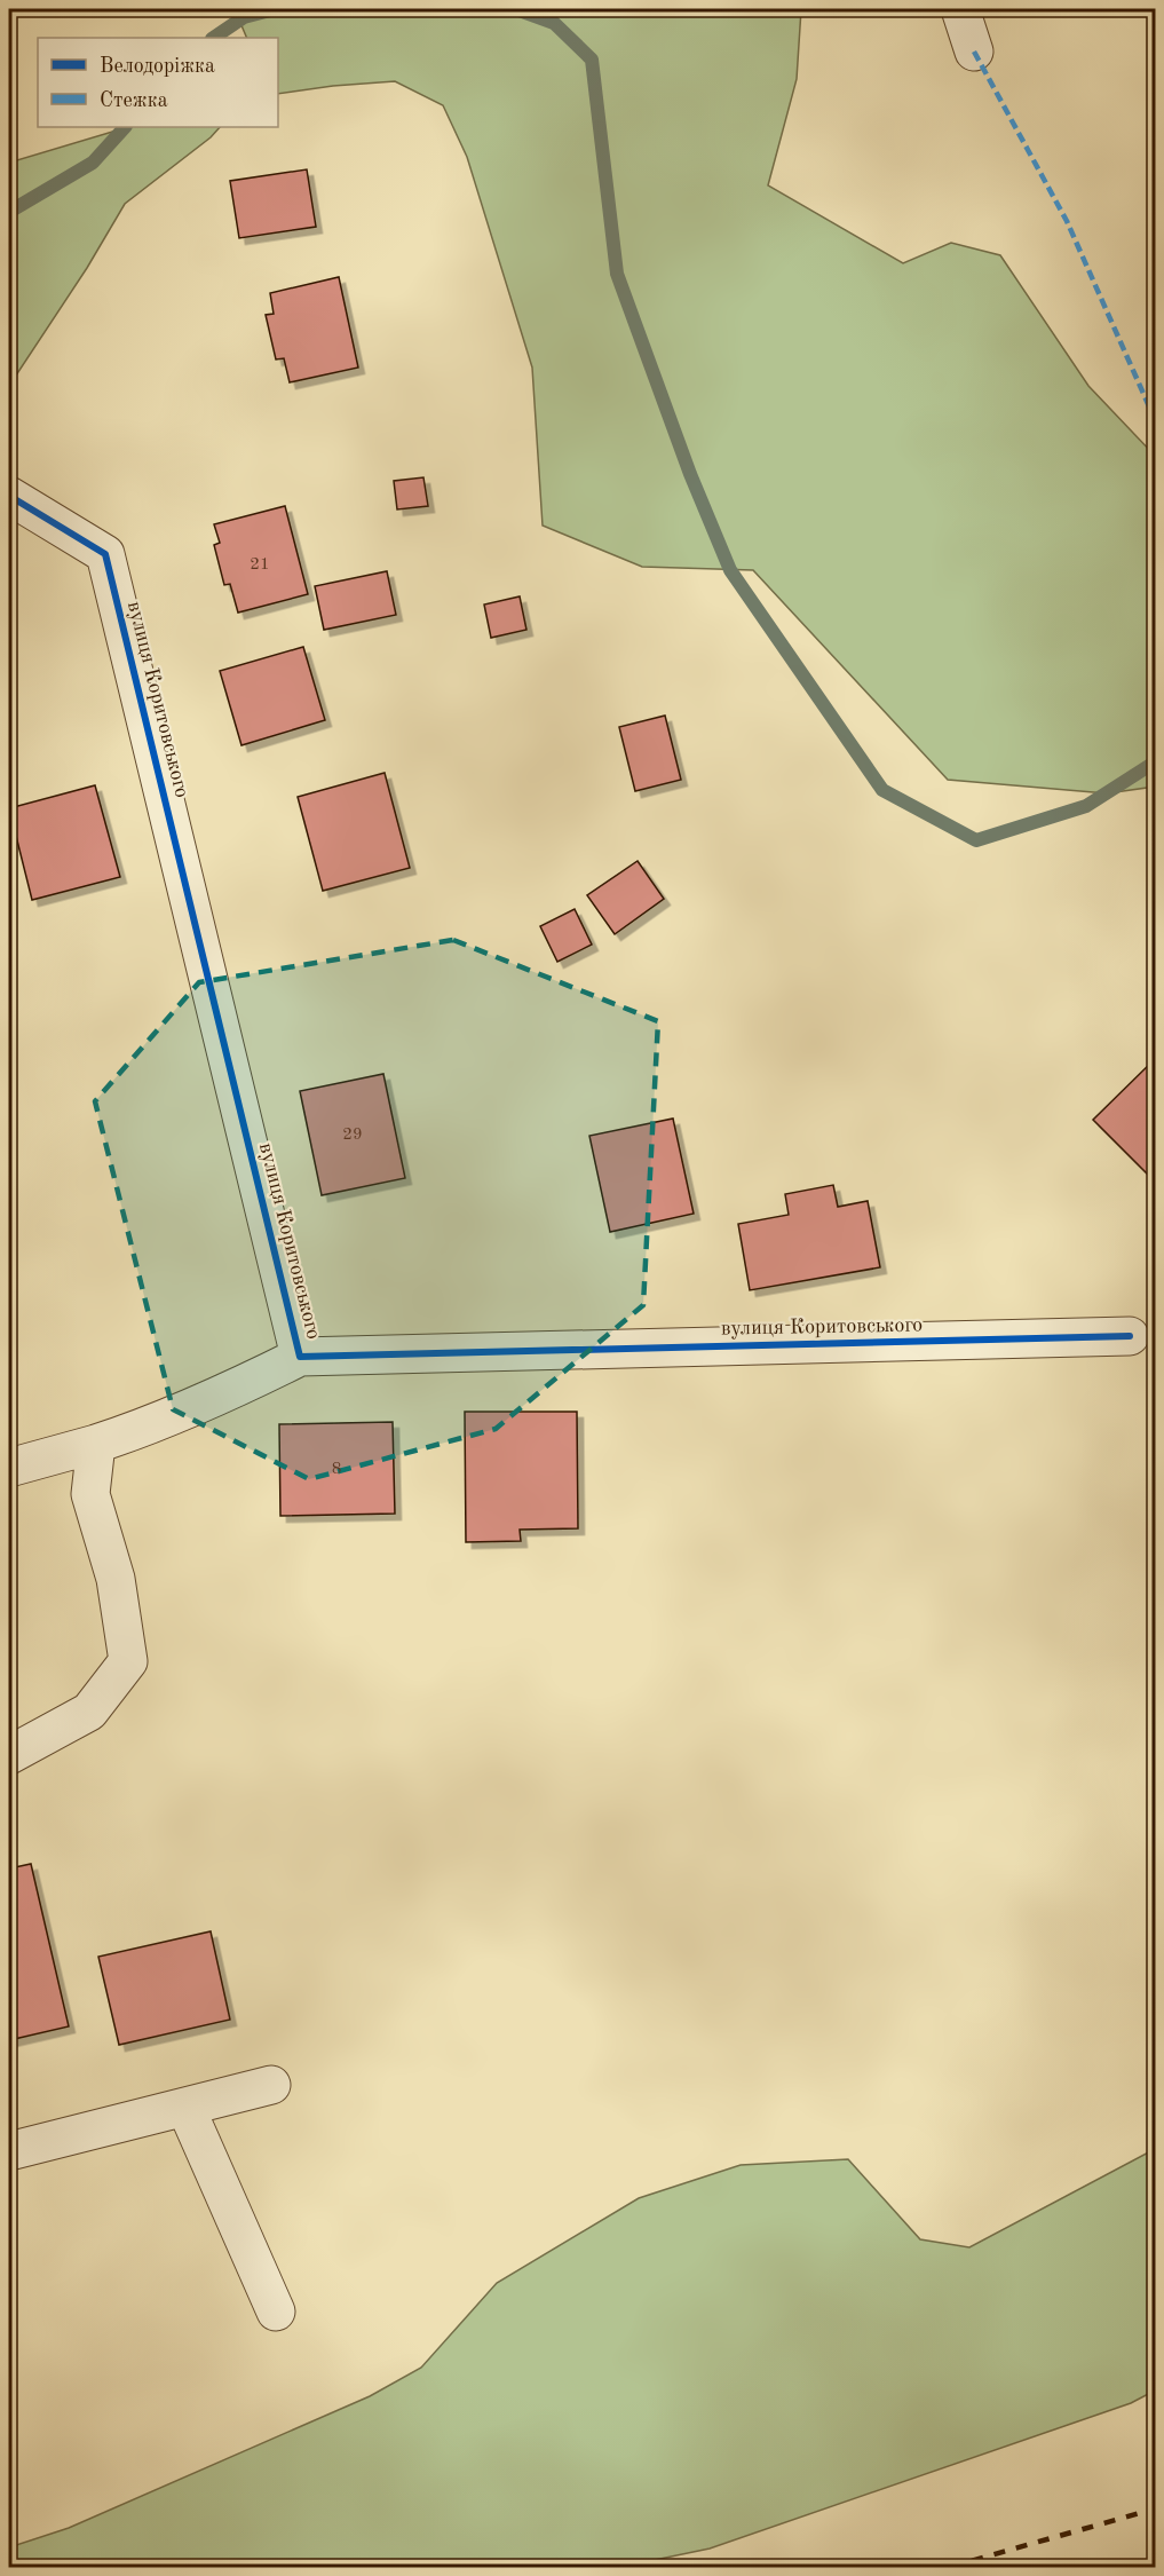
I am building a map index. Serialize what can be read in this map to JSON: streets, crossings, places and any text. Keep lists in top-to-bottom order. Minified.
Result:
{"streets":{"street":["вулиця Коритовського"]},"house_numbers":["21","29","8"],"legend":["Велодоріжка","Стежка"]}
